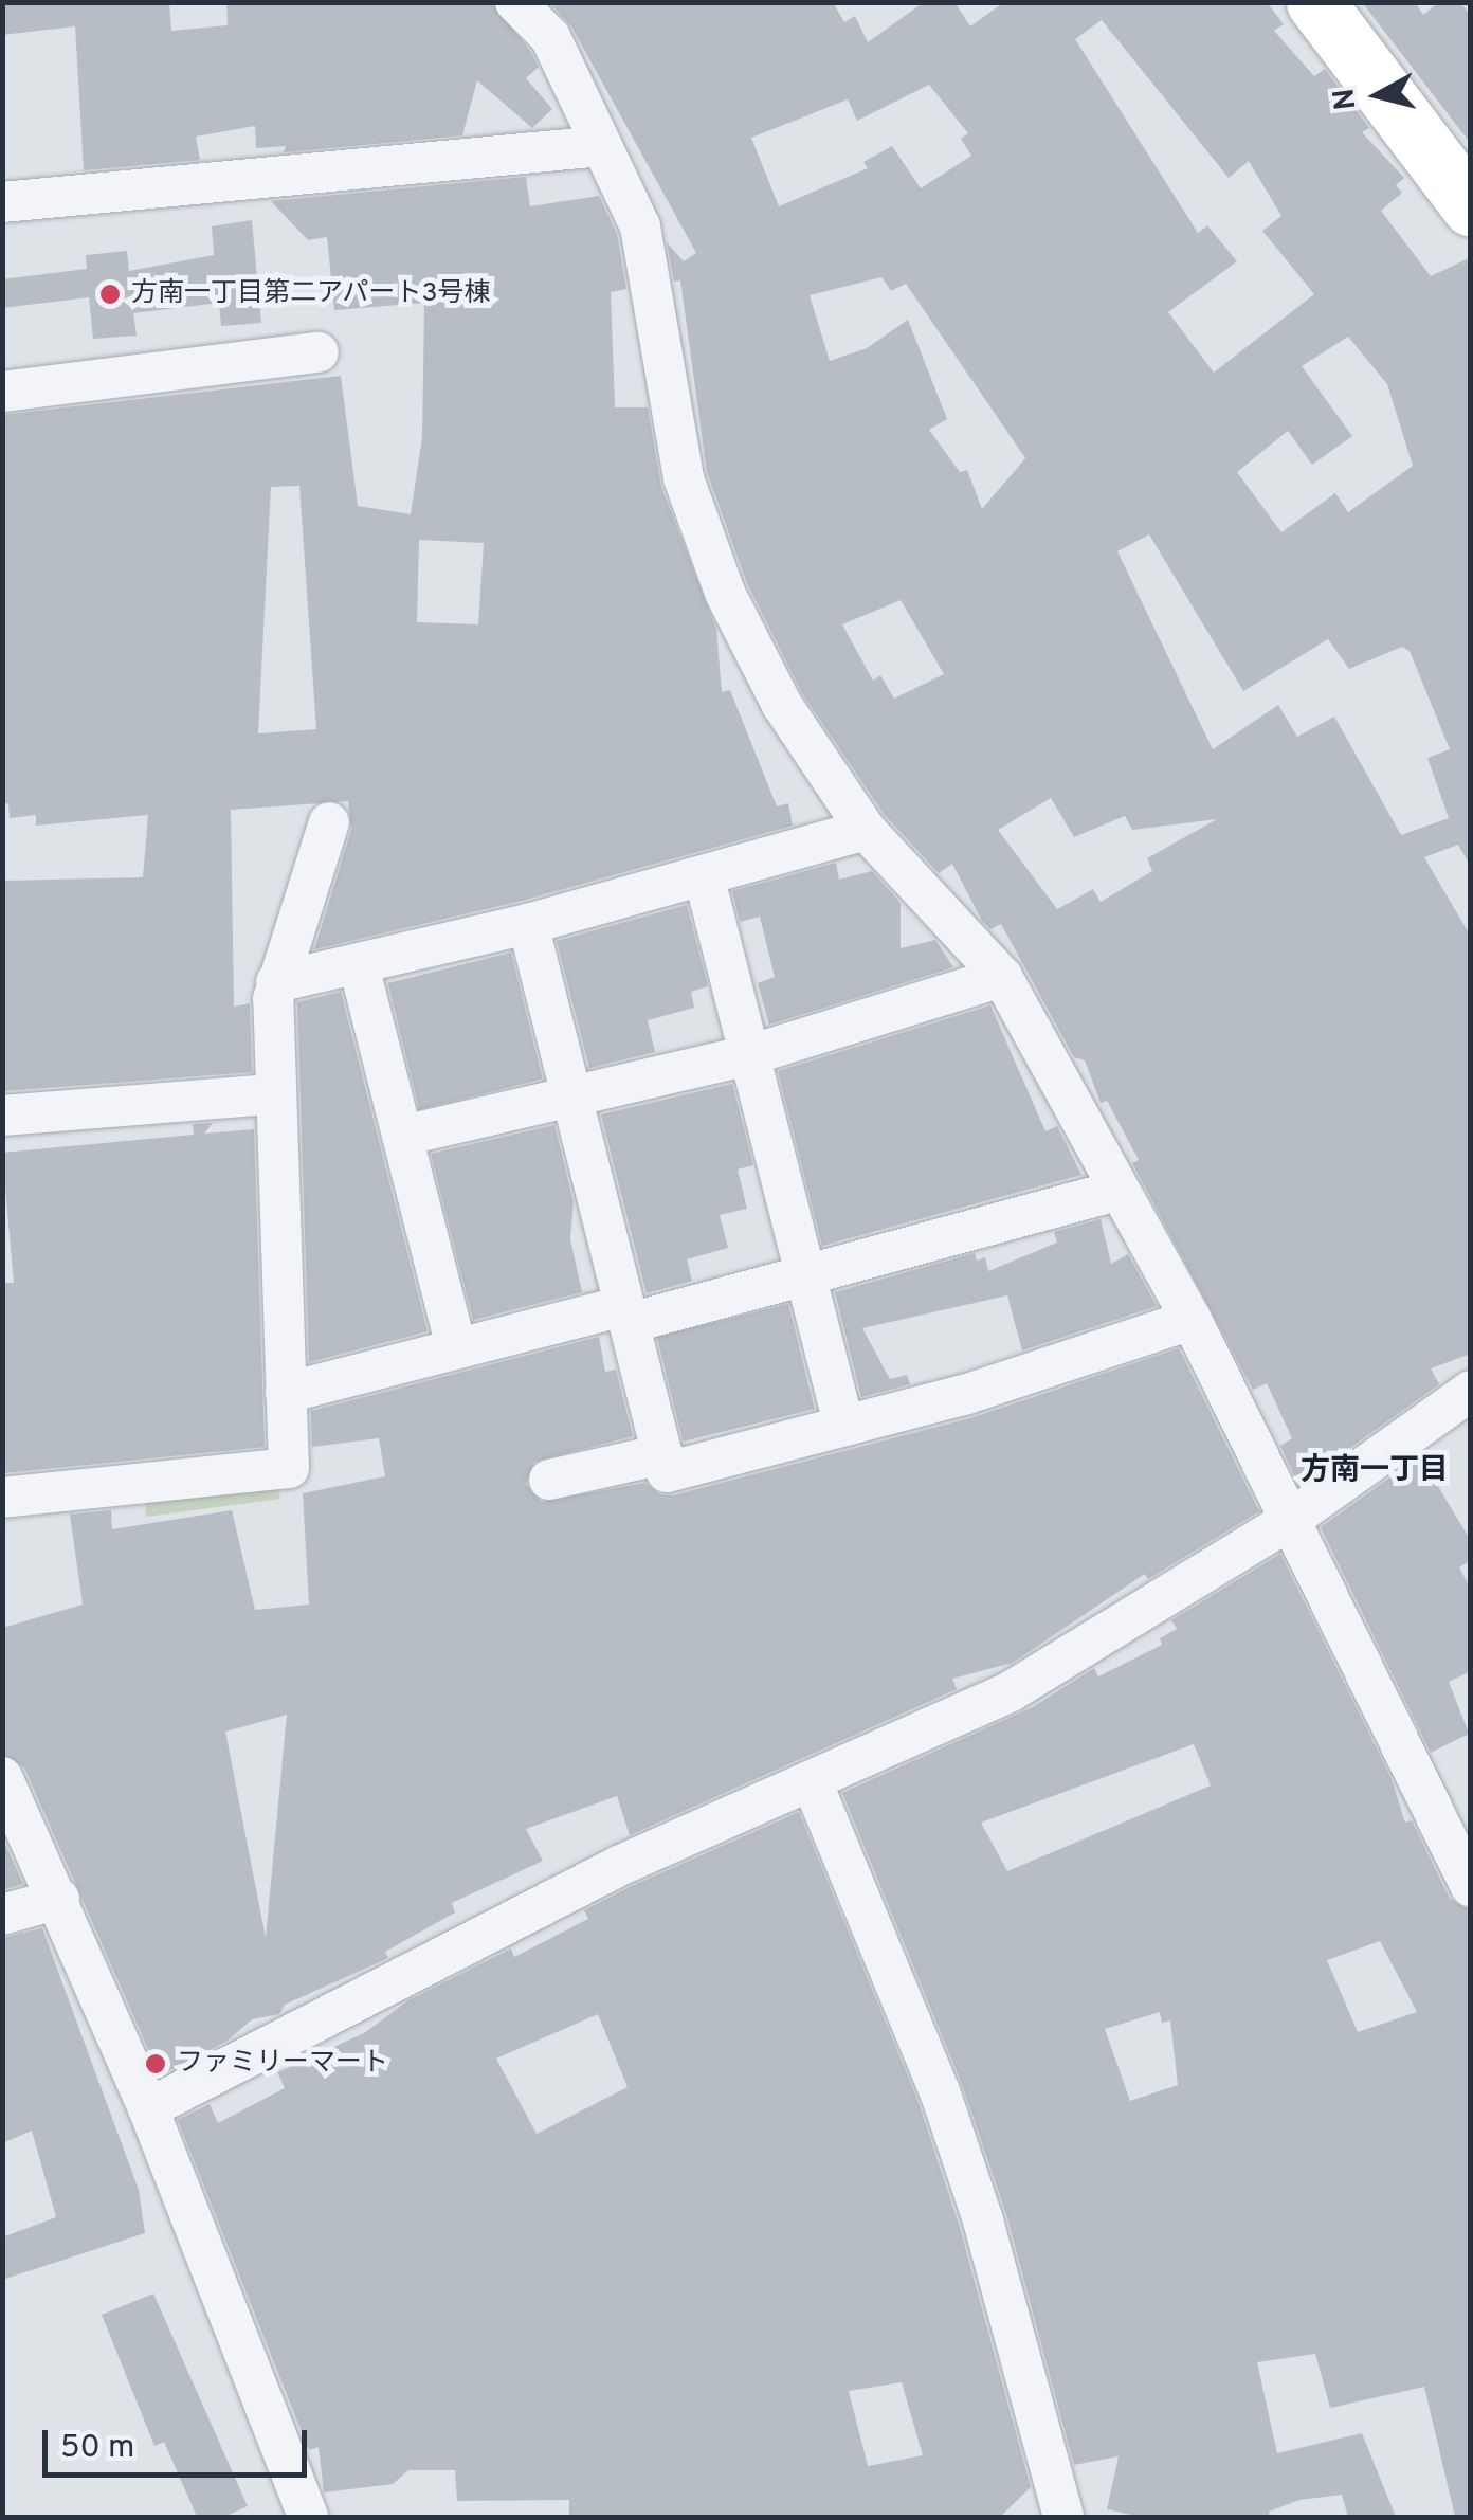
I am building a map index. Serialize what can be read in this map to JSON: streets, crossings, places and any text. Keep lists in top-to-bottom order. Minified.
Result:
{"districts":["方南一丁目"],"places":["方南一丁目第二アパート3号棟","ファミリーマート"],"scale_bar":"50 m","north":"left"}
